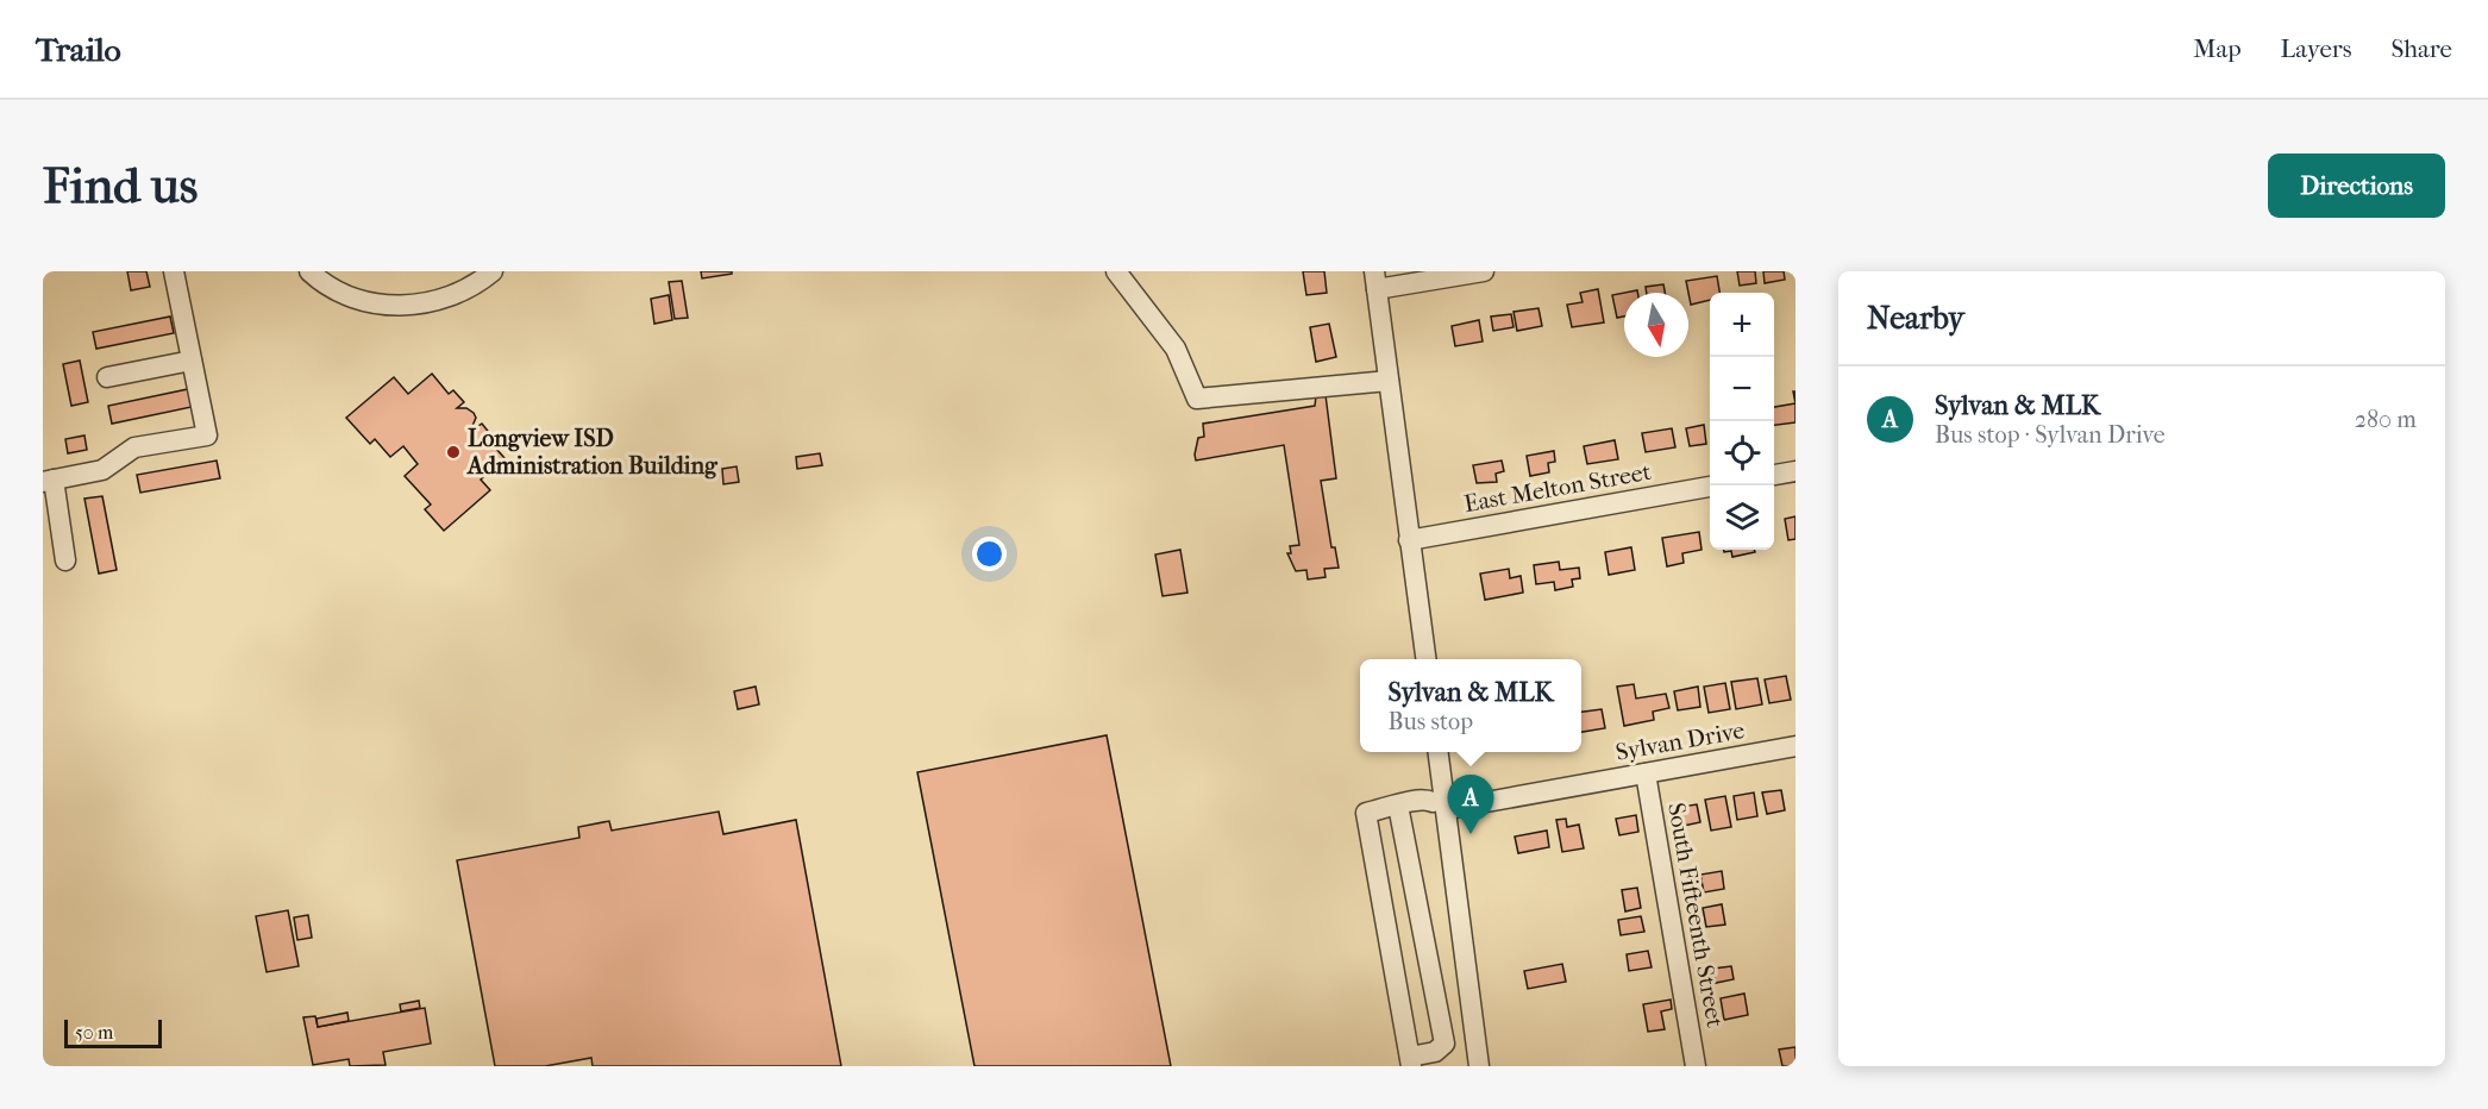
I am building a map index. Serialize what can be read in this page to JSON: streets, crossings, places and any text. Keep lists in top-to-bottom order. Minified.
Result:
{"streets":{"street":["East Melton Street","Sylvan Drive","South Fifteenth Street"]},"crossings":[["Sylvan Drive","South Fifteenth Street"]],"places":["Longview ISD Administration Building"],"scale_bar":"50 m","north":"bottom","page":{"header":"Trailo","nav":["Map","Layers","Share"],"buttons":"Directions","title":"Find us","heading":"Nearby","map_buttons":["+","−"],"list":[{"mark":"A","name":"Sylvan & MLK","note":"Bus stop · Sylvan Drive","value":"280 m"}],"popup":["Sylvan & MLK","Bus stop"],"pins":"A","scale":"50 m"}}
